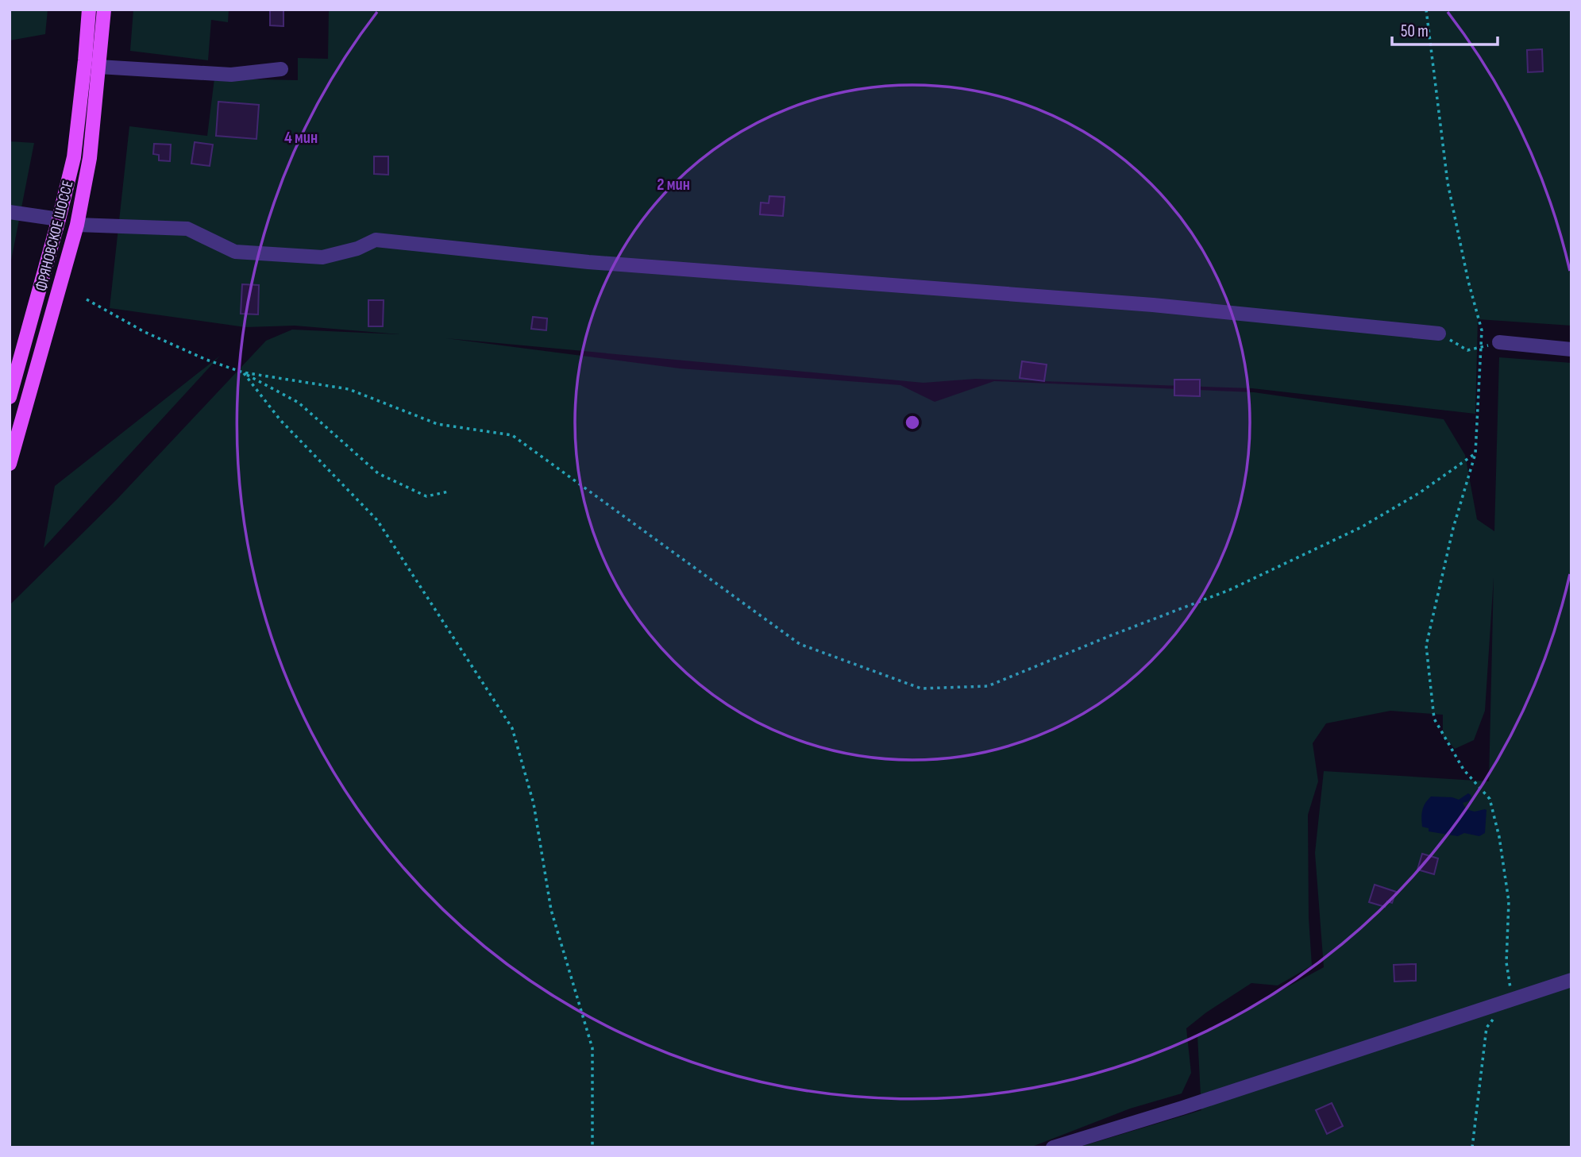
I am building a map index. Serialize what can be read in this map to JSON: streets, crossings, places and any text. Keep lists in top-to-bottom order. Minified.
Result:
{"streets":{"main road":["ФРЯНОВСКОЕ ШОССЕ"]},"scale_bar":"50 m","rings":["4 мин","2 мин"]}
